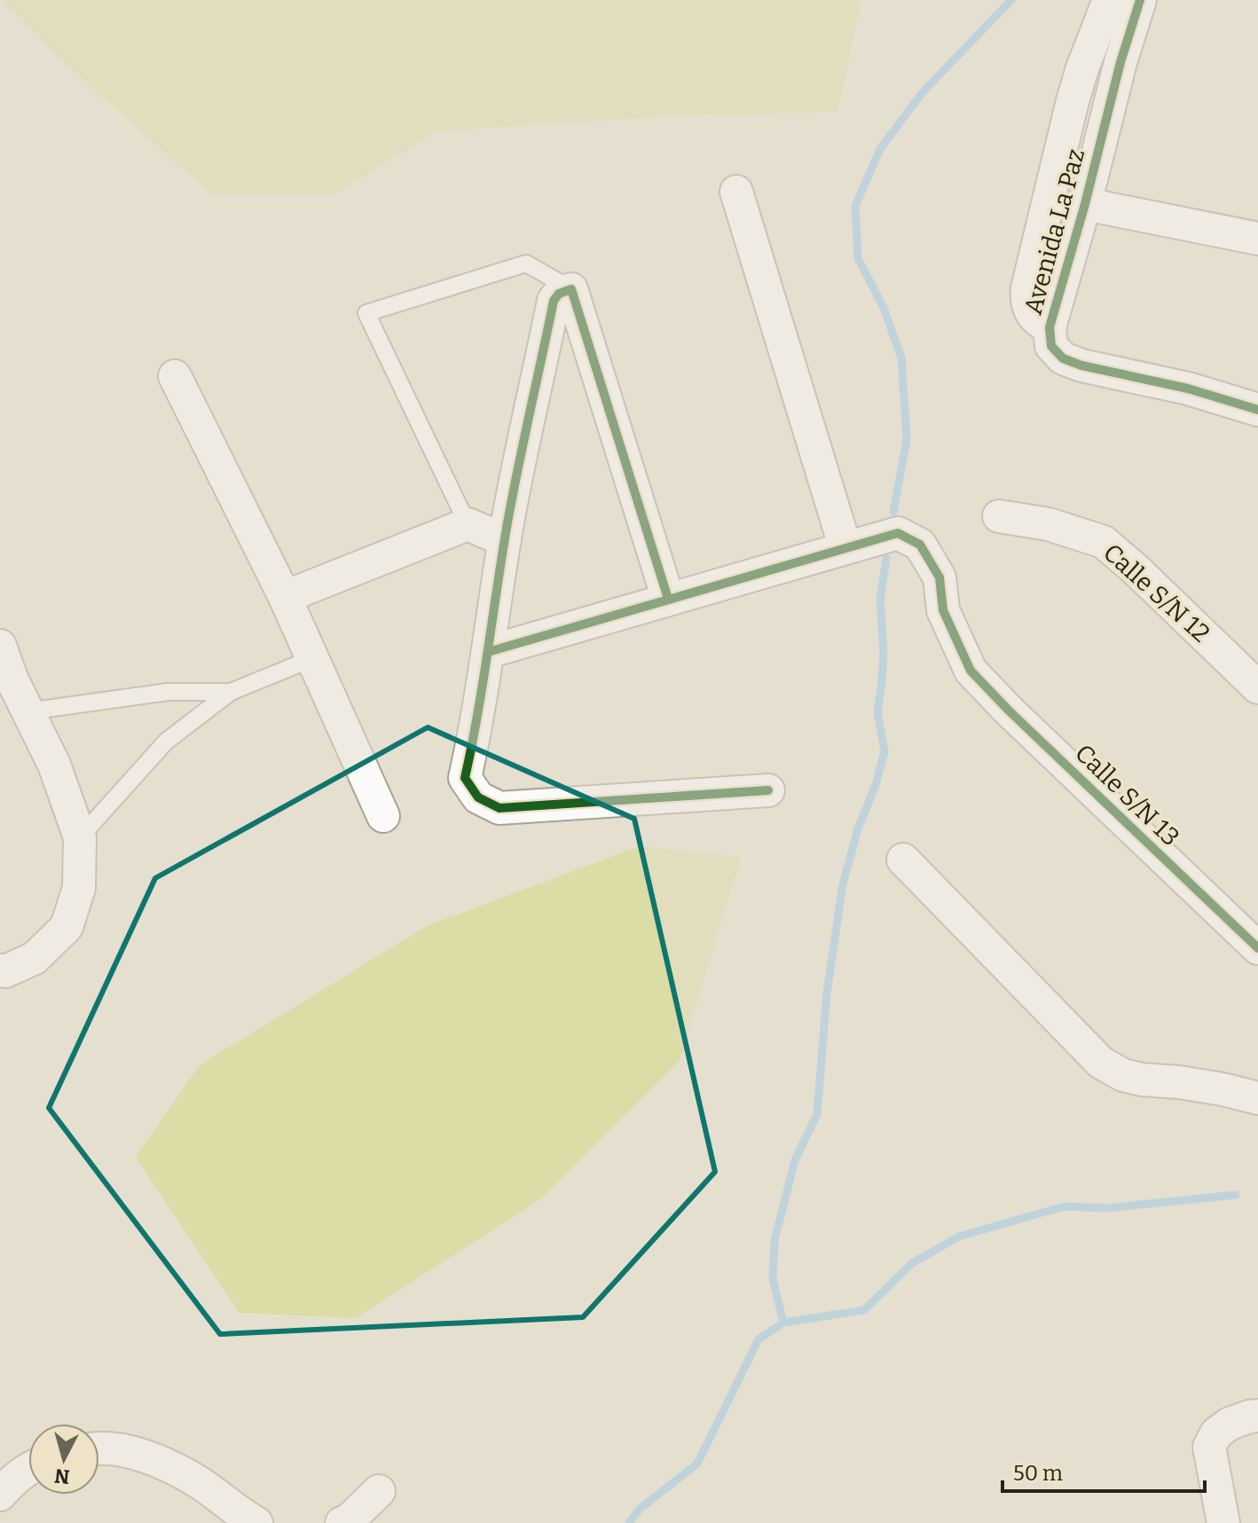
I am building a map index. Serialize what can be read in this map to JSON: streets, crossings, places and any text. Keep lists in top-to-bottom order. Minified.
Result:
{"streets":{"street":["Avenida La Paz","Calle S/N 12","Calle S/N 13"]},"scale_bar":"50 m","north":"bottom"}
